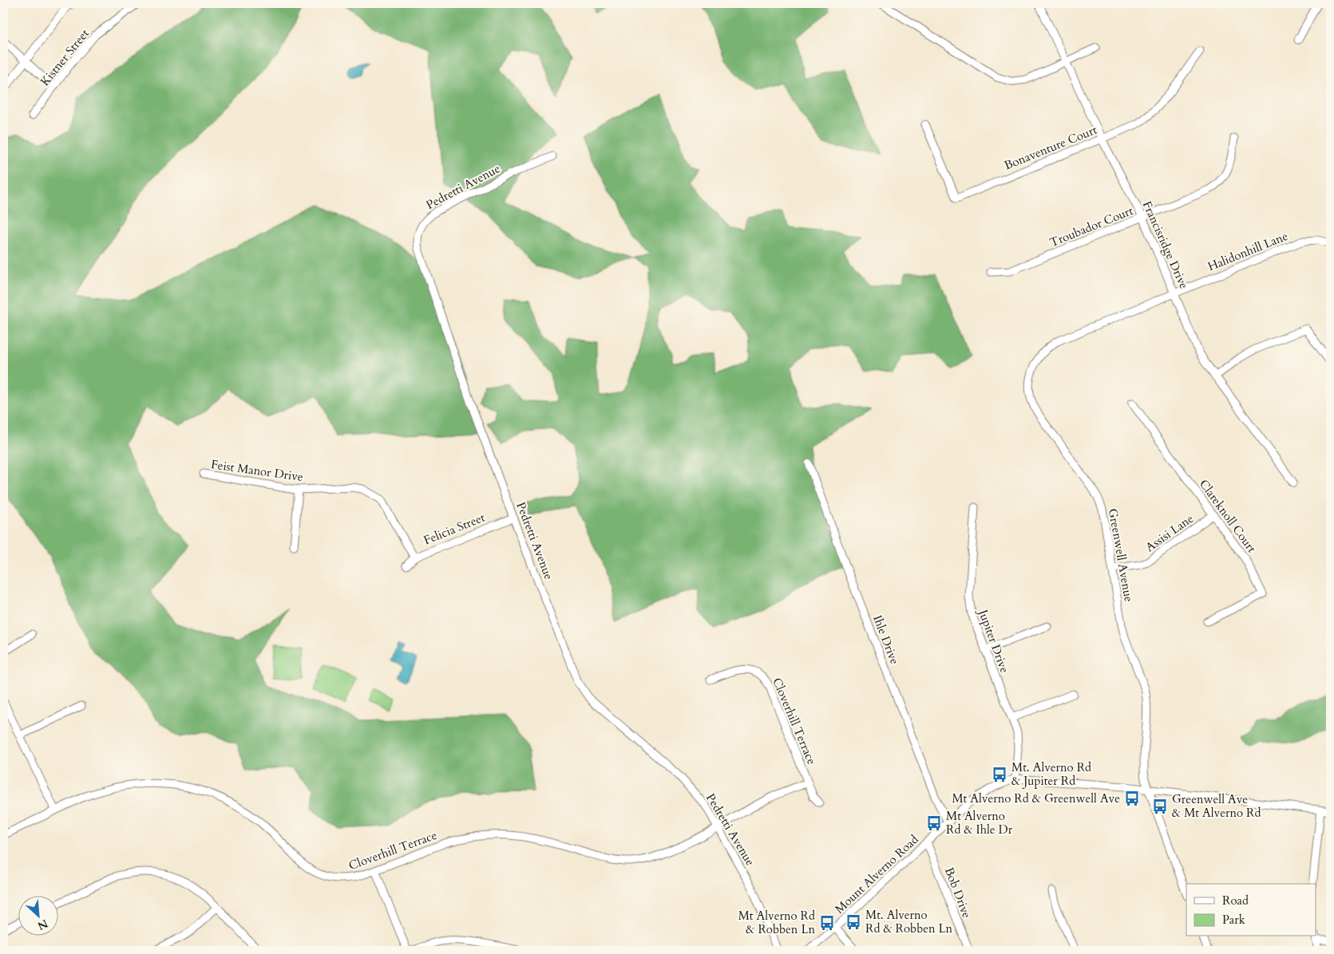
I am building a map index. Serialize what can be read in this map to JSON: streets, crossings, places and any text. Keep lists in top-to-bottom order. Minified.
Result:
{"streets":{"street":["Kistner Street","Bonaventure Court","Pedretti Avenue","Troubador Court","Francisridge Drive","Halidonhill Lane","Feist Manor Drive","Clareknoll Court","Felicia Street","Assisi Lane","Greenwell Avenue","Ihle Drive","Jupiter Drive","Cloverhill Terrace","Mount Alverno Road","Bob Drive"]},"crossings":[["Bonaventure Court","Francisridge Drive"],["Pedretti Avenue","Felicia Street"],["Pedretti Avenue","Cloverhill Terrace"],["Troubador Court","Francisridge Drive"],["Francisridge Drive","Halidonhill Lane"],["Francisridge Drive","Greenwell Avenue"],["Halidonhill Lane","Greenwell Avenue"],["Feist Manor Drive","Felicia Street"],["Clareknoll Court","Assisi Lane"],["Assisi Lane","Greenwell Avenue"],["Greenwell Avenue","Mount Alverno Road"],["Ihle Drive","Mount Alverno Road"],["Jupiter Drive","Mount Alverno Road"],["Mount Alverno Road","Bob Drive"]],"places":{"bus stop":["Mt. Alverno Rd & Jupiter Rd","Mt Alverno Rd & Greenwell Ave","Greenwell Ave & Mt Alverno Rd","Mt Alverno Rd & Ihle Dr","Mt. Alverno Rd & Robben Ln","Mt Alverno Rd & Robben Ln"]},"legend":["Road","Park"],"north":"bottom right"}
